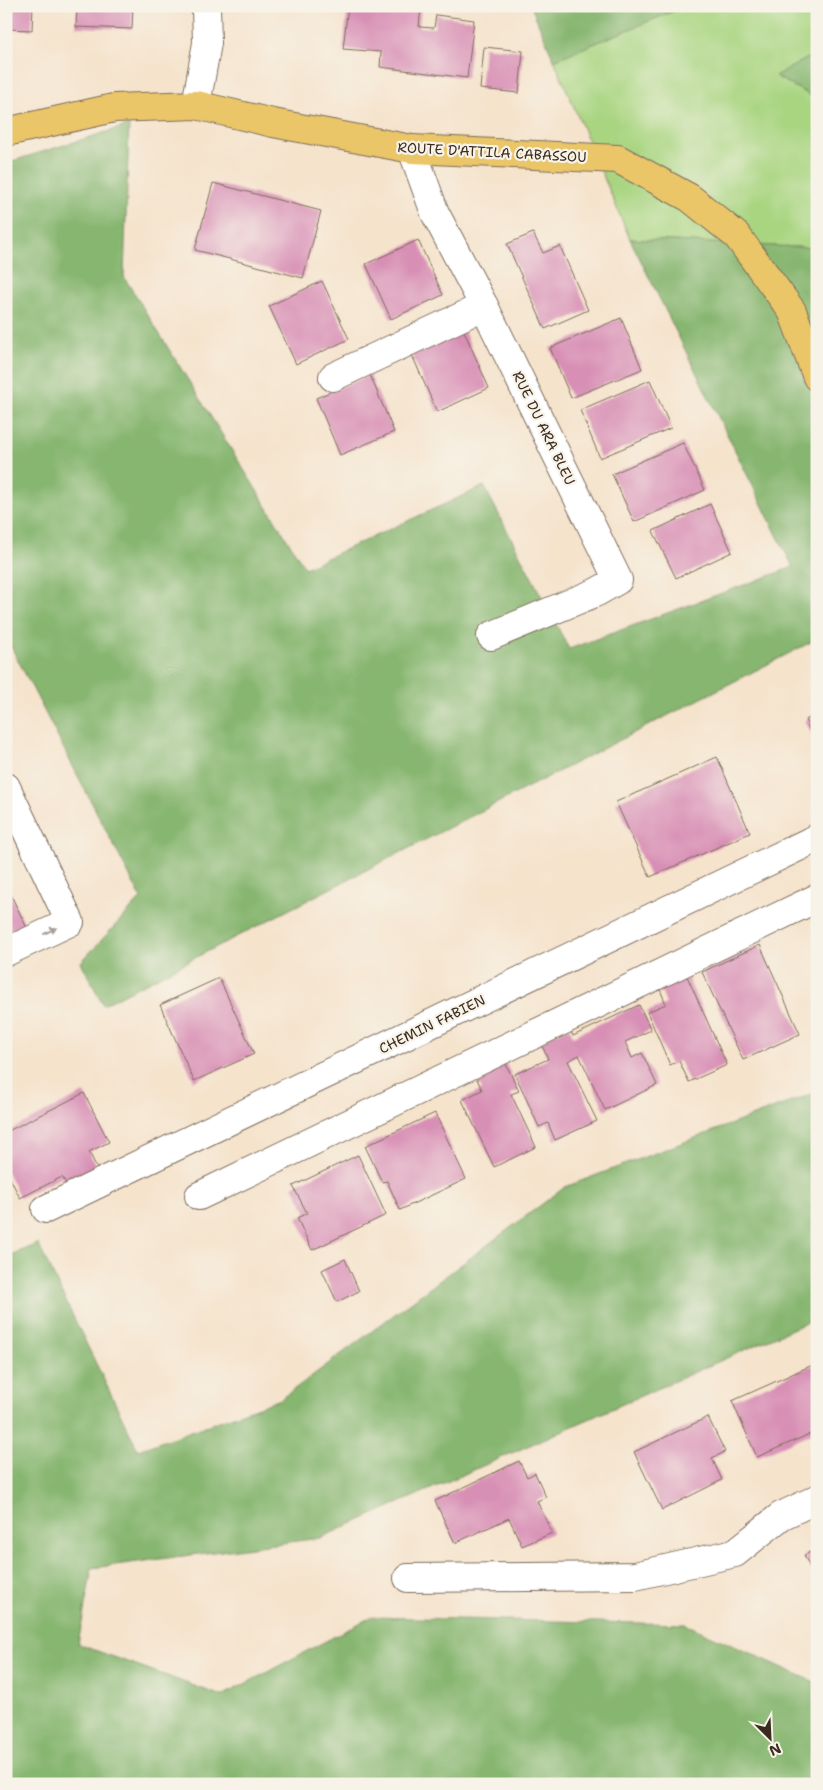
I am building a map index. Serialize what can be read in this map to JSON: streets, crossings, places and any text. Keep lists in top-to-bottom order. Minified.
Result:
{"streets":{"main road":["ROUTE D'ATTILA CABASSOU"],"street":["RUE DU ARA BLEU","CHEMIN FABIEN"]},"crossings":[["ROUTE D'ATTILA CABASSOU","RUE DU ARA BLEU"]],"north":"bottom right"}
